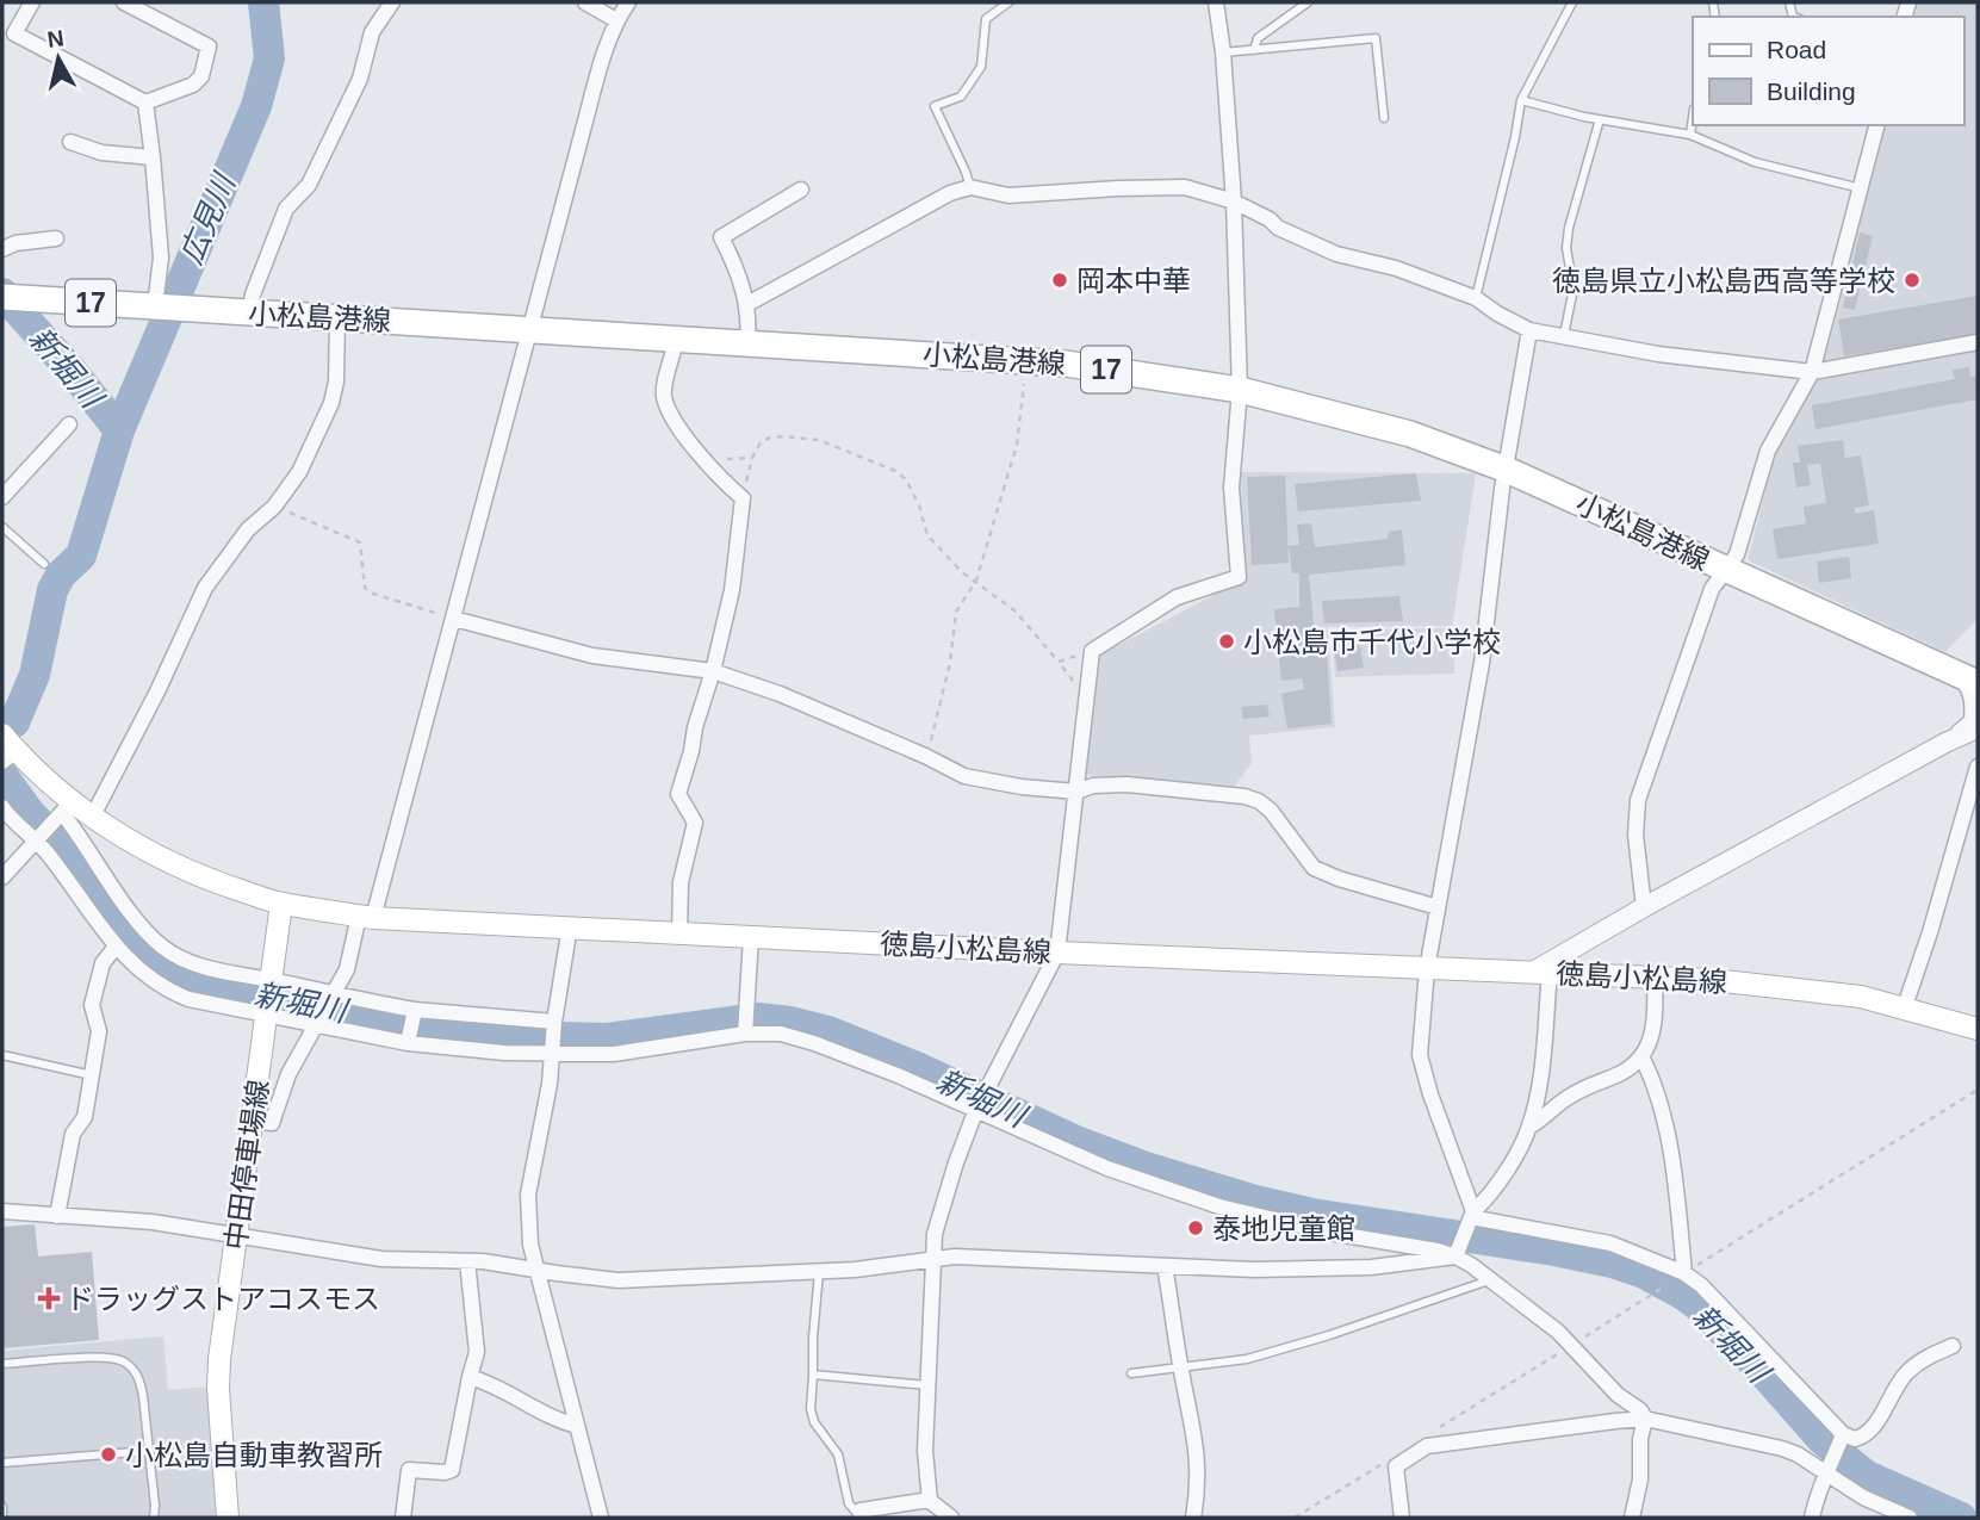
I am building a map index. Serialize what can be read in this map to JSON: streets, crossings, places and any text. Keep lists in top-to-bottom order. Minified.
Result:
{"streets":{"main road":["17","小松島港線","徳島小松島線","中田停車場線"]},"water":["広見川","新堀川"],"places":{"other":["岡本中華","徳島県立小松島西高等学校","小松島市千代小学校","泰地児童館","小松島自動車教習所"],"health":["ドラッグストアコスモス"]},"legend":["Road","Building"],"north":"top"}
